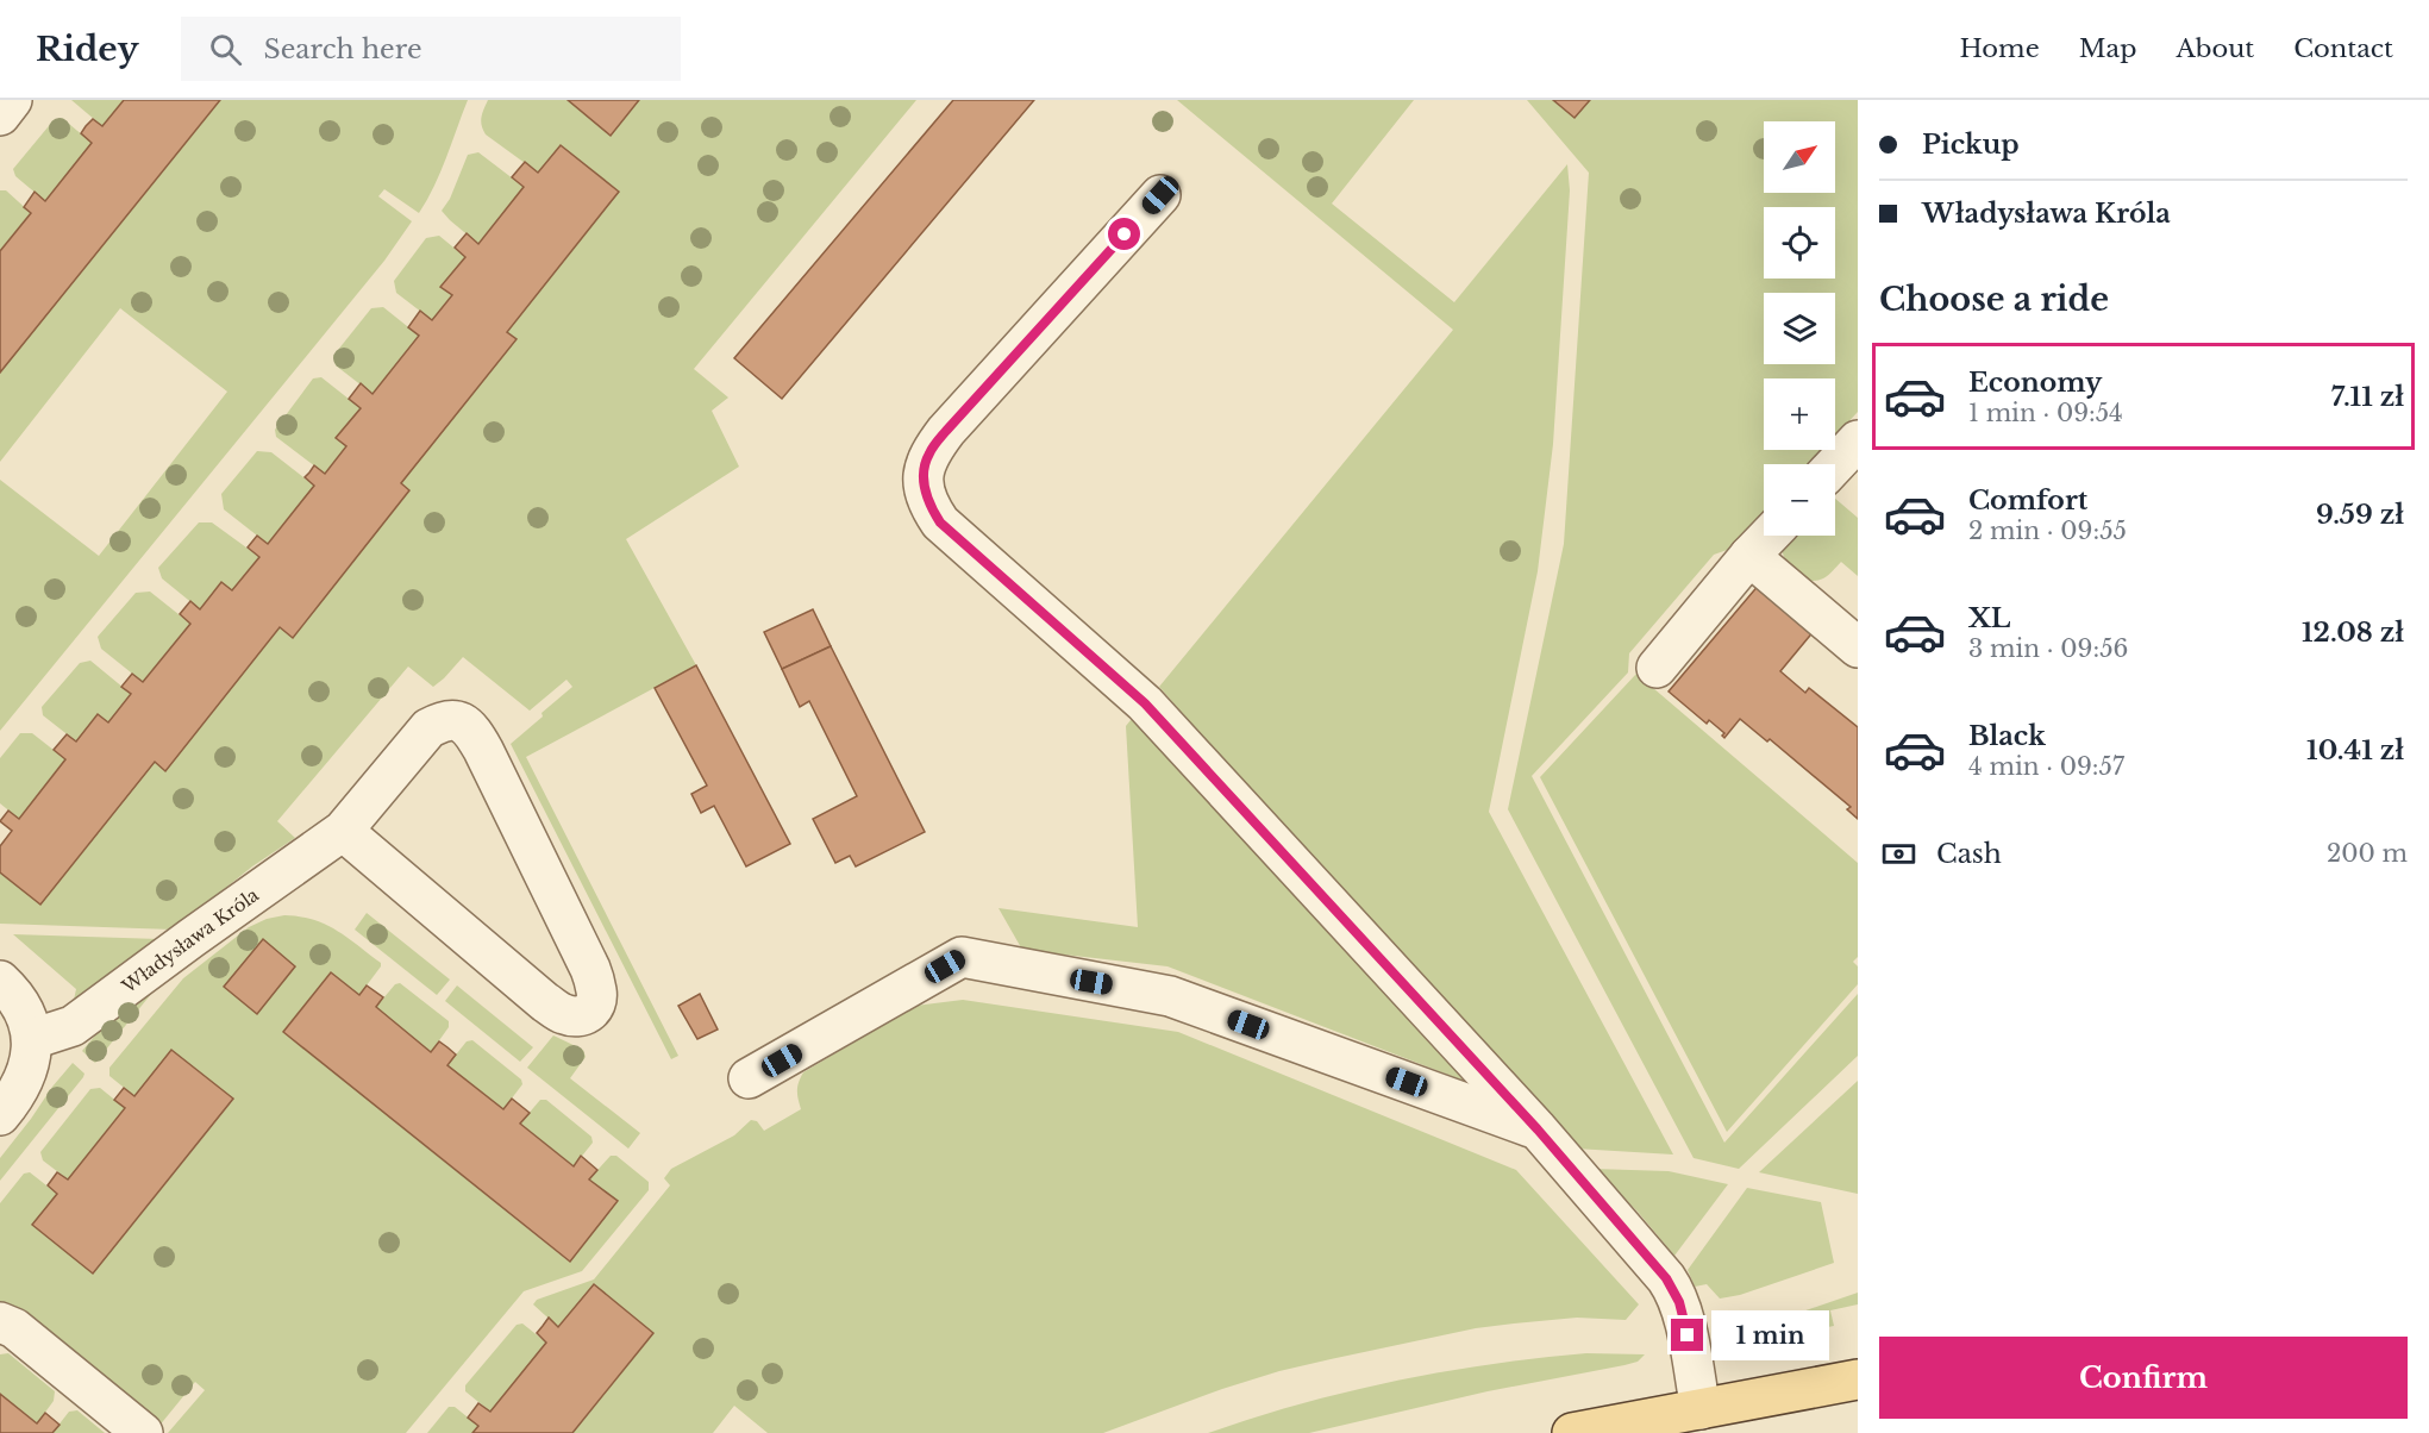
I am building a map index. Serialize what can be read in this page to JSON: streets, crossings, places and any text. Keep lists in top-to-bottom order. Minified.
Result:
{"streets":{"street":["Władysława Króla"]},"north":"top right","page":{"header":"Ridey","search":"Search here","nav":["Home","Map","About","Contact"],"banner":["Pickup","Władysława Króla"],"map_buttons":["+","−"],"heading":"Choose a ride","list":[{"name":"Economy","note":"1 min · 09:54","value":"7.11 zł"},{"name":"Comfort","note":"2 min · 09:55","value":"9.59 zł"},{"name":"XL","note":"3 min · 09:56","value":"12.08 zł"},{"name":"Black","note":"4 min · 09:57","value":"10.41 zł"}],"pay":["Cash","200 m"],"bubble":"1 min","buttons":"Confirm"}}
